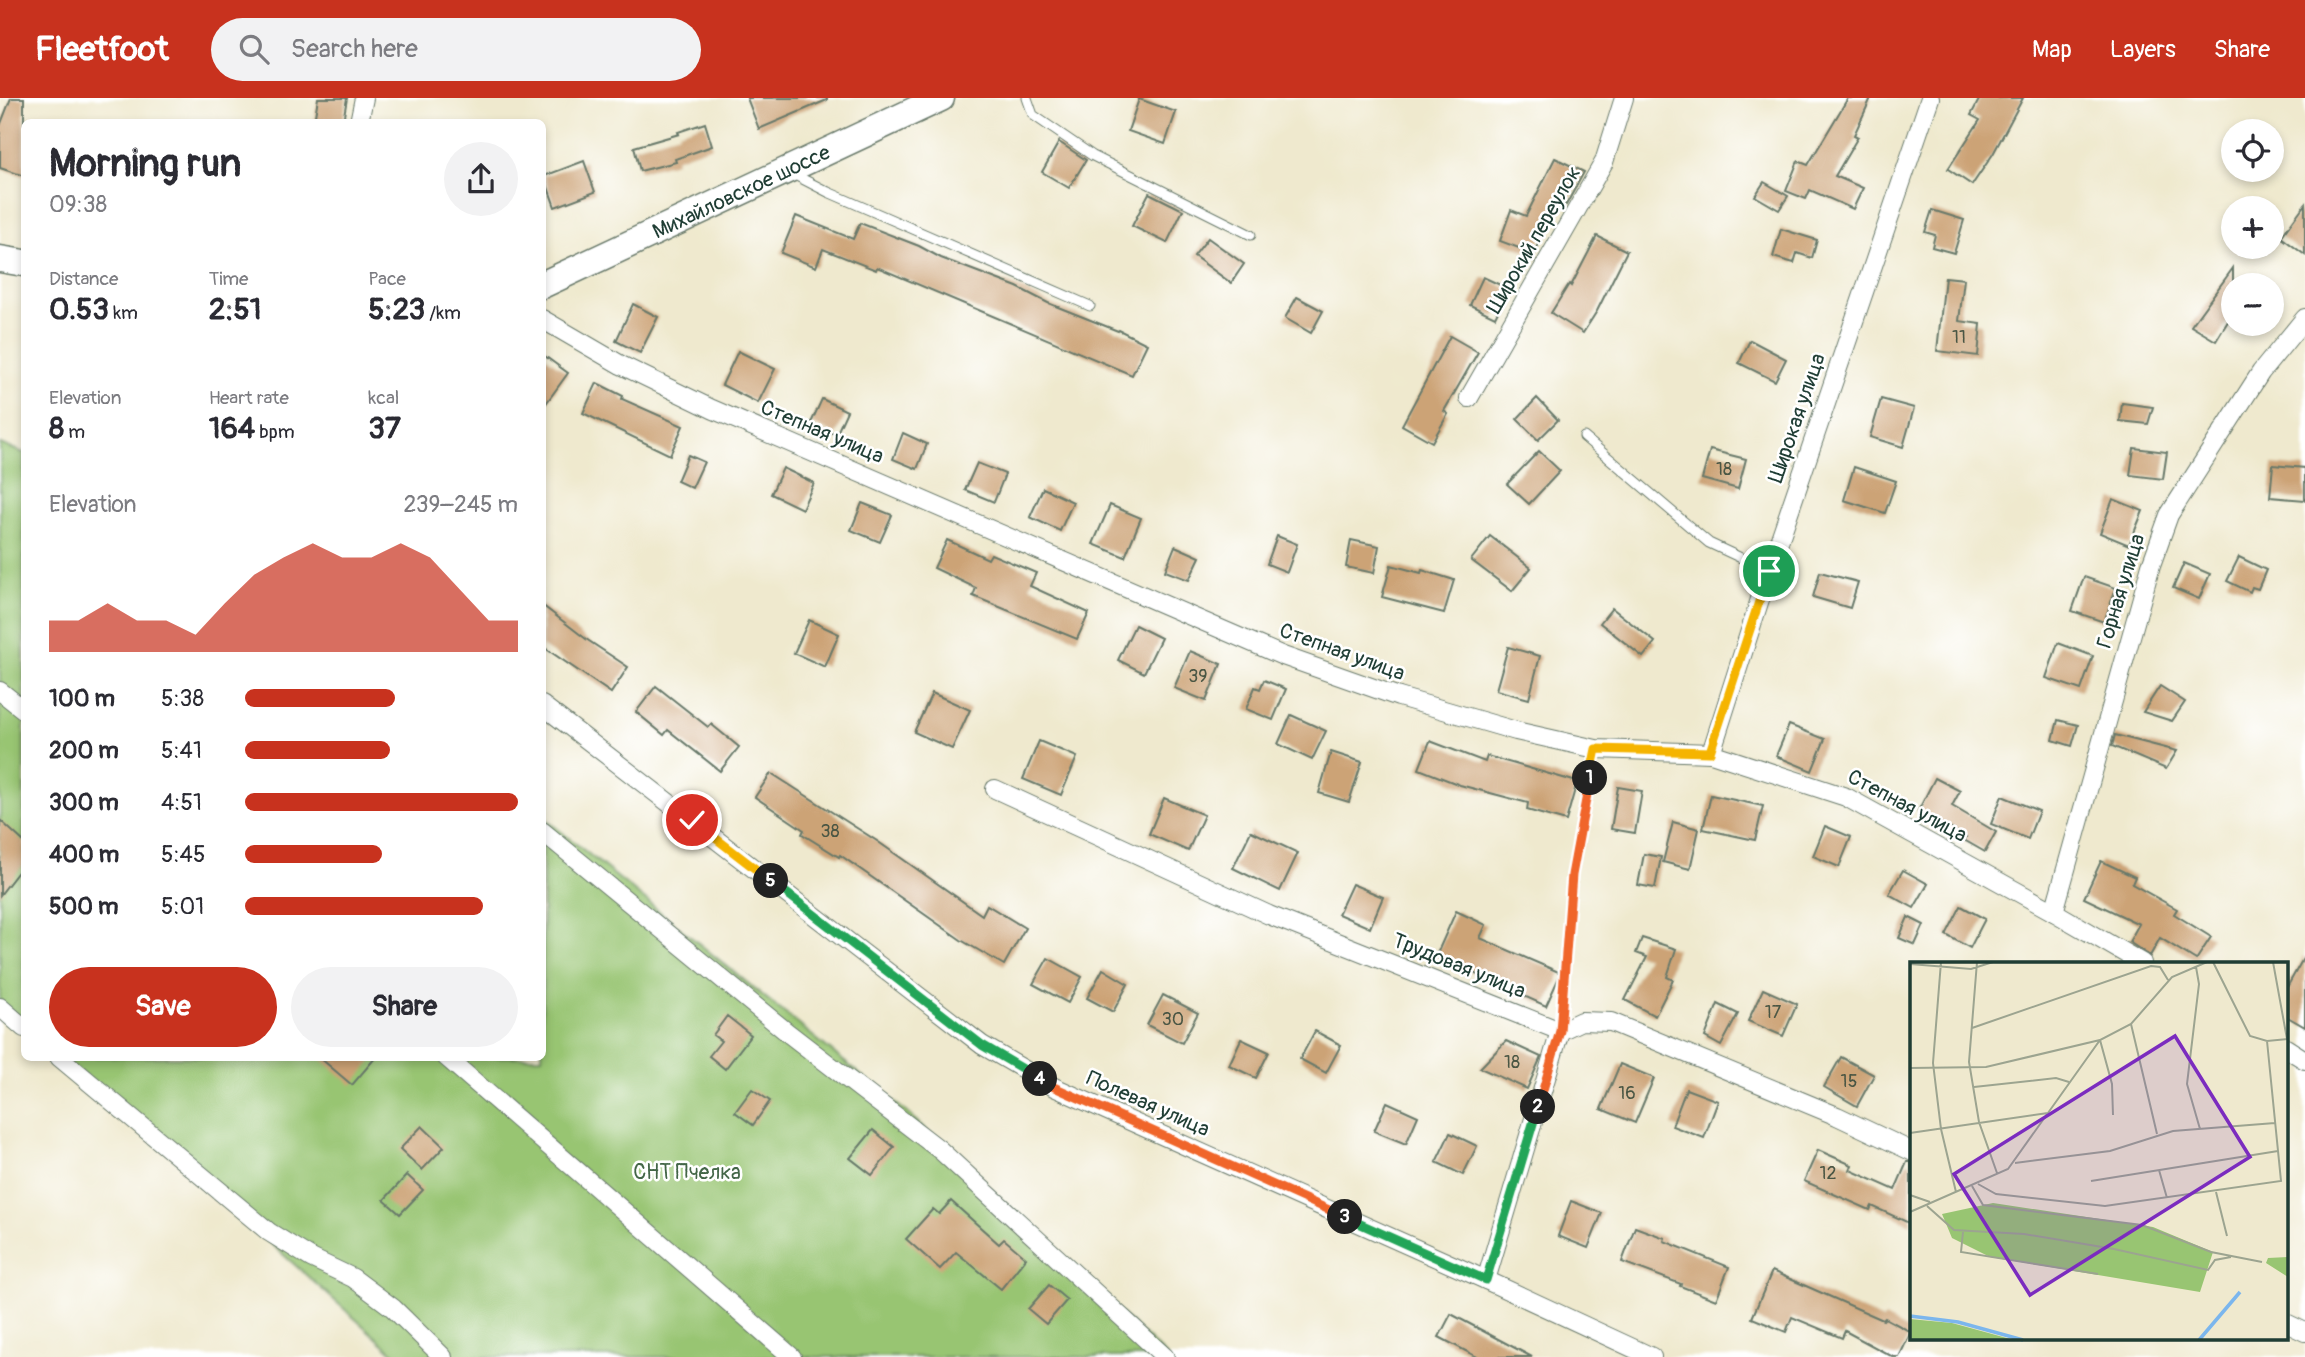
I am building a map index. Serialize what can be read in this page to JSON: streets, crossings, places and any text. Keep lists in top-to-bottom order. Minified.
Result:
{"streets":{"main road":["Михайловское шоссе"],"street":["Широкий переулок","Широкая улица","Степная улица","Горная улица","Трудовая улица","Полевая улица"]},"crossings":[["Широкая улица","Степная улица"],["Степная улица","Горная улица"]],"parks":["СНТ Пчелка"],"house_numbers":["11","18","39","38","17","30","18","15","16","12"],"page":{"header":"Fleetfoot","search":"Search here","nav":["Map","Layers","Share"],"map_buttons":["+","−"],"heading":["Morning run","09:38"],"stats":[["Distance","0.53 km"],["Time","2:51"],["Pace","5:23 /km"],["Elevation","8 m"],["Heart rate","164 bpm"],["kcal","37"]],"chart":["Elevation","239–245 m"],"list":[{"name":"100 m","note":"5:38"},{"name":"200 m","note":"5:41"},{"name":"300 m","note":"4:51"},{"name":"400 m","note":"5:45"},{"name":"500 m","note":"5:01"}],"pins":["1","5","4","2","3"],"buttons":["Save","Share"]}}
